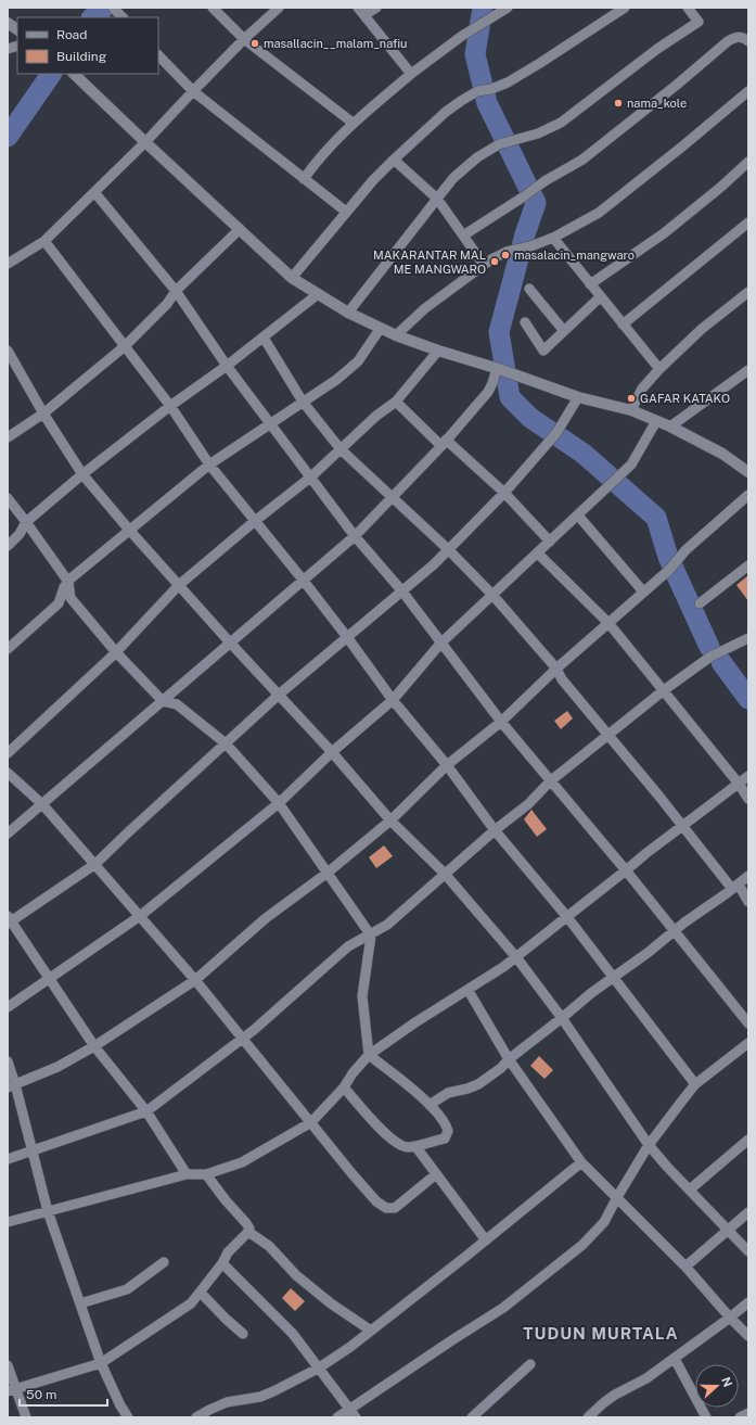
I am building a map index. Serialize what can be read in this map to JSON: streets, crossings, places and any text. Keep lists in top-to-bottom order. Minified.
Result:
{"districts":["TUDUN MURTALA"],"places":["masallacin__malam_nafiu","nama_kole","masalacin_mangwaro","MAKARANTAR MAL ME MANGWARO","GAFAR KATAKO"],"legend":["Road","Building"],"scale_bar":"50 m","north":"right"}
